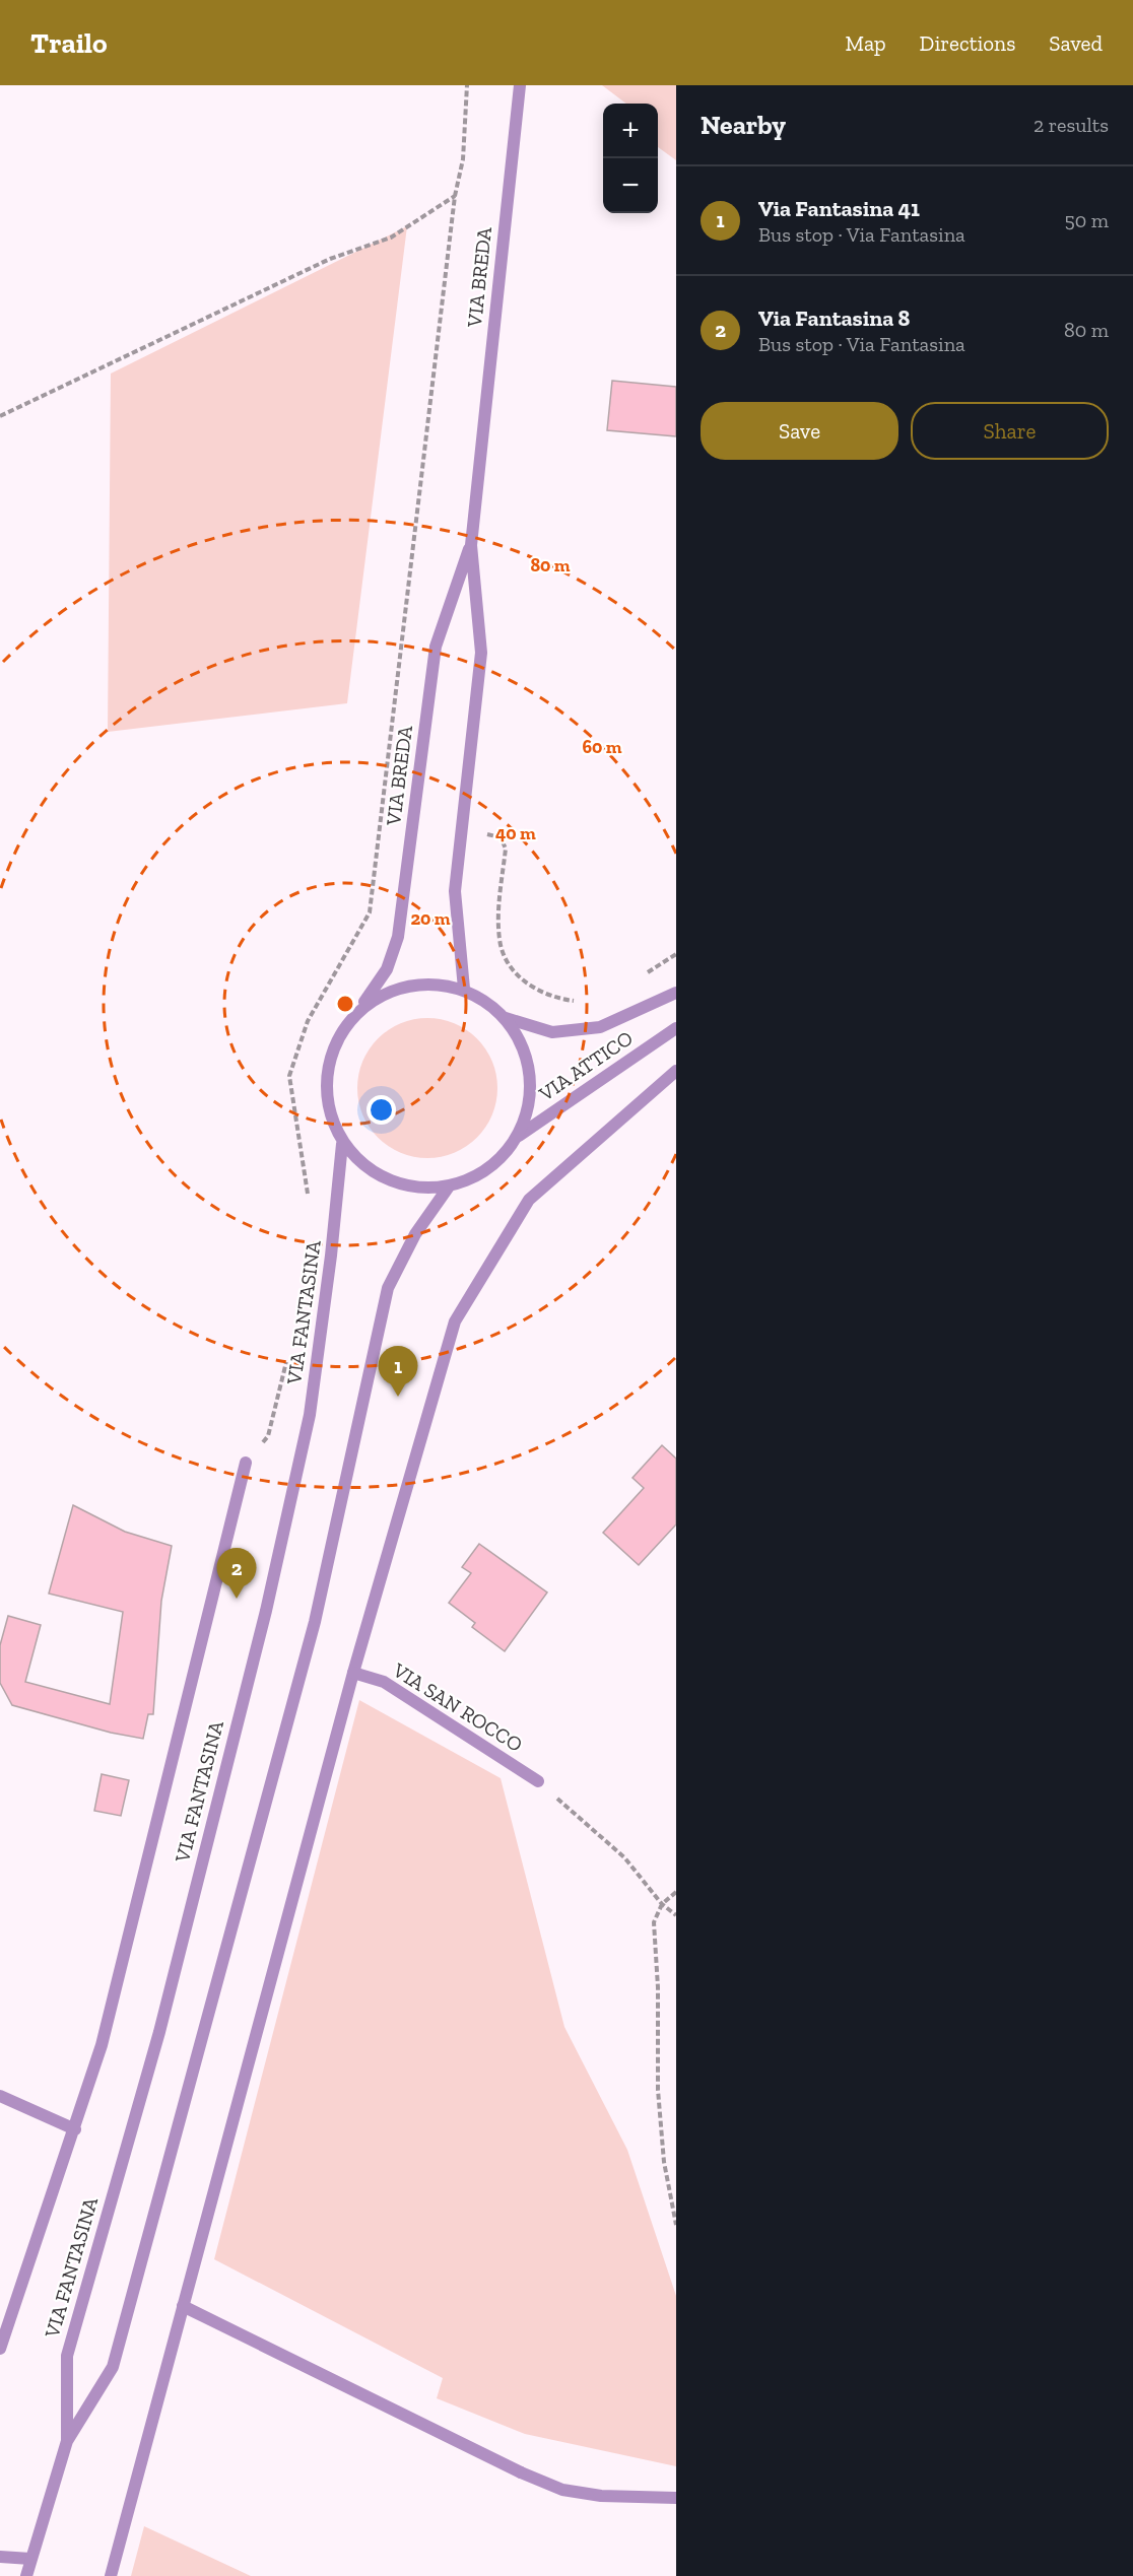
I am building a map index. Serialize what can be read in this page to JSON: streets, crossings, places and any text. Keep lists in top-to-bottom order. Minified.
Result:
{"streets":{"street":["VIA BREDA","VIA ATTICO","VIA FANTASINA","VIA SAN ROCCO"]},"crossings":[["VIA BREDA","VIA ATTICO"],["VIA BREDA","VIA FANTASINA"],["VIA ATTICO","VIA FANTASINA"]],"page":{"header":"Trailo","nav":["Map","Directions","Saved"],"heading":["Nearby","2 results"],"map_buttons":["+","−"],"list":[{"mark":"1","name":"Via Fantasina 41","note":"Bus stop · Via Fantasina","value":"50 m"},{"mark":"2","name":"Via Fantasina 8","note":"Bus stop · Via Fantasina","value":"80 m"}],"buttons":["Save","Share"],"pins":["1","2"]},"rings":["80 m","60 m","40 m","20 m"]}
